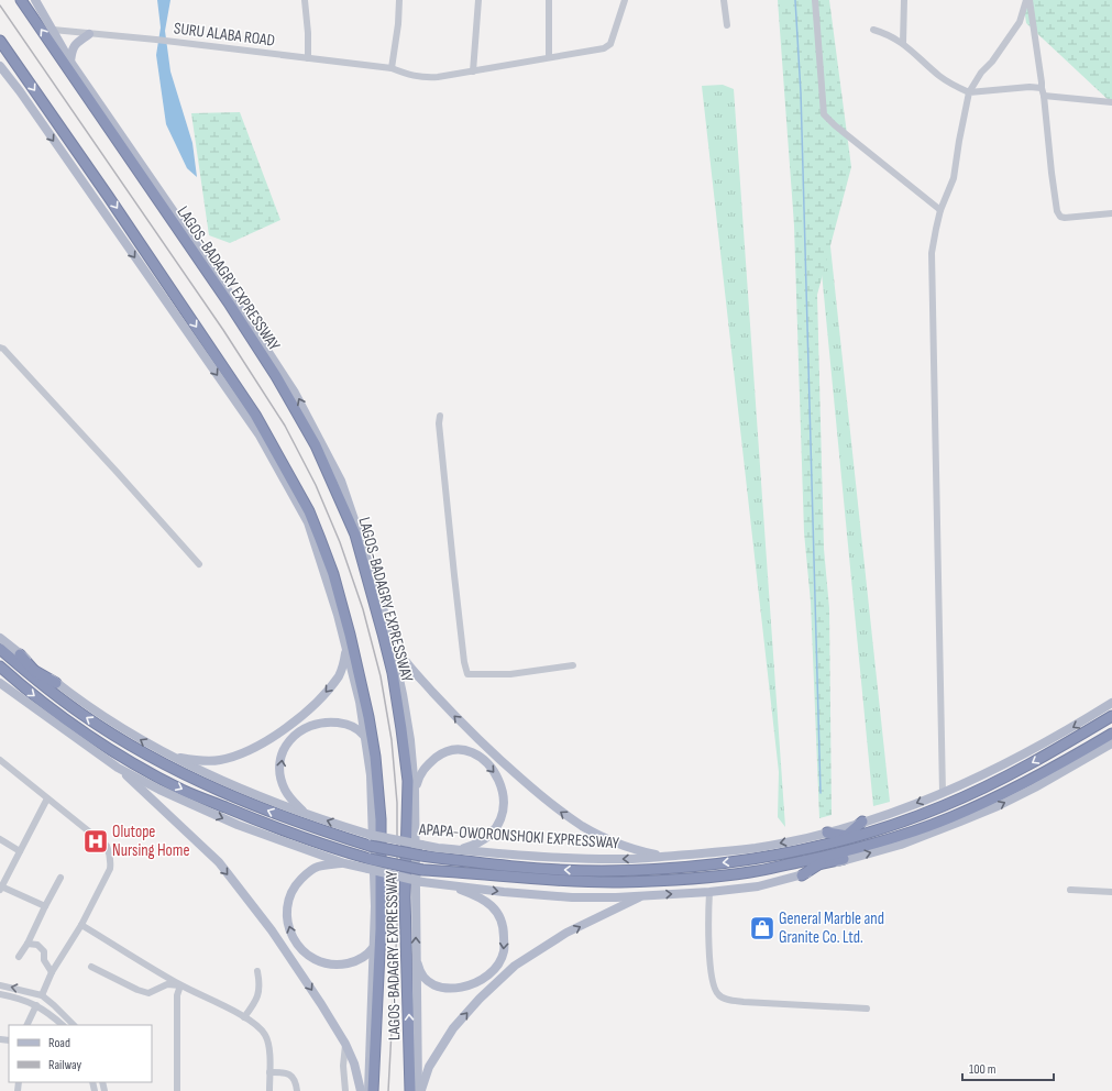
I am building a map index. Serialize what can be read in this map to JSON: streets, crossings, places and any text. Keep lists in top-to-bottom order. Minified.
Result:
{"streets":{"highway":["LAGOS-BADAGRY EXPRESSWAY","APAPA-OWORONSHOKI EXPRESSWAY"],"street":["SURU ALABA ROAD"]},"crossings":[["SURU ALABA ROAD","LAGOS-BADAGRY EXPRESSWAY"]],"places":{"hospital":["Olutope Nursing Home"],"shop":["General Marble and Granite Co. Ltd."]},"legend":["Road","Railway"],"scale_bar":"100 m"}
